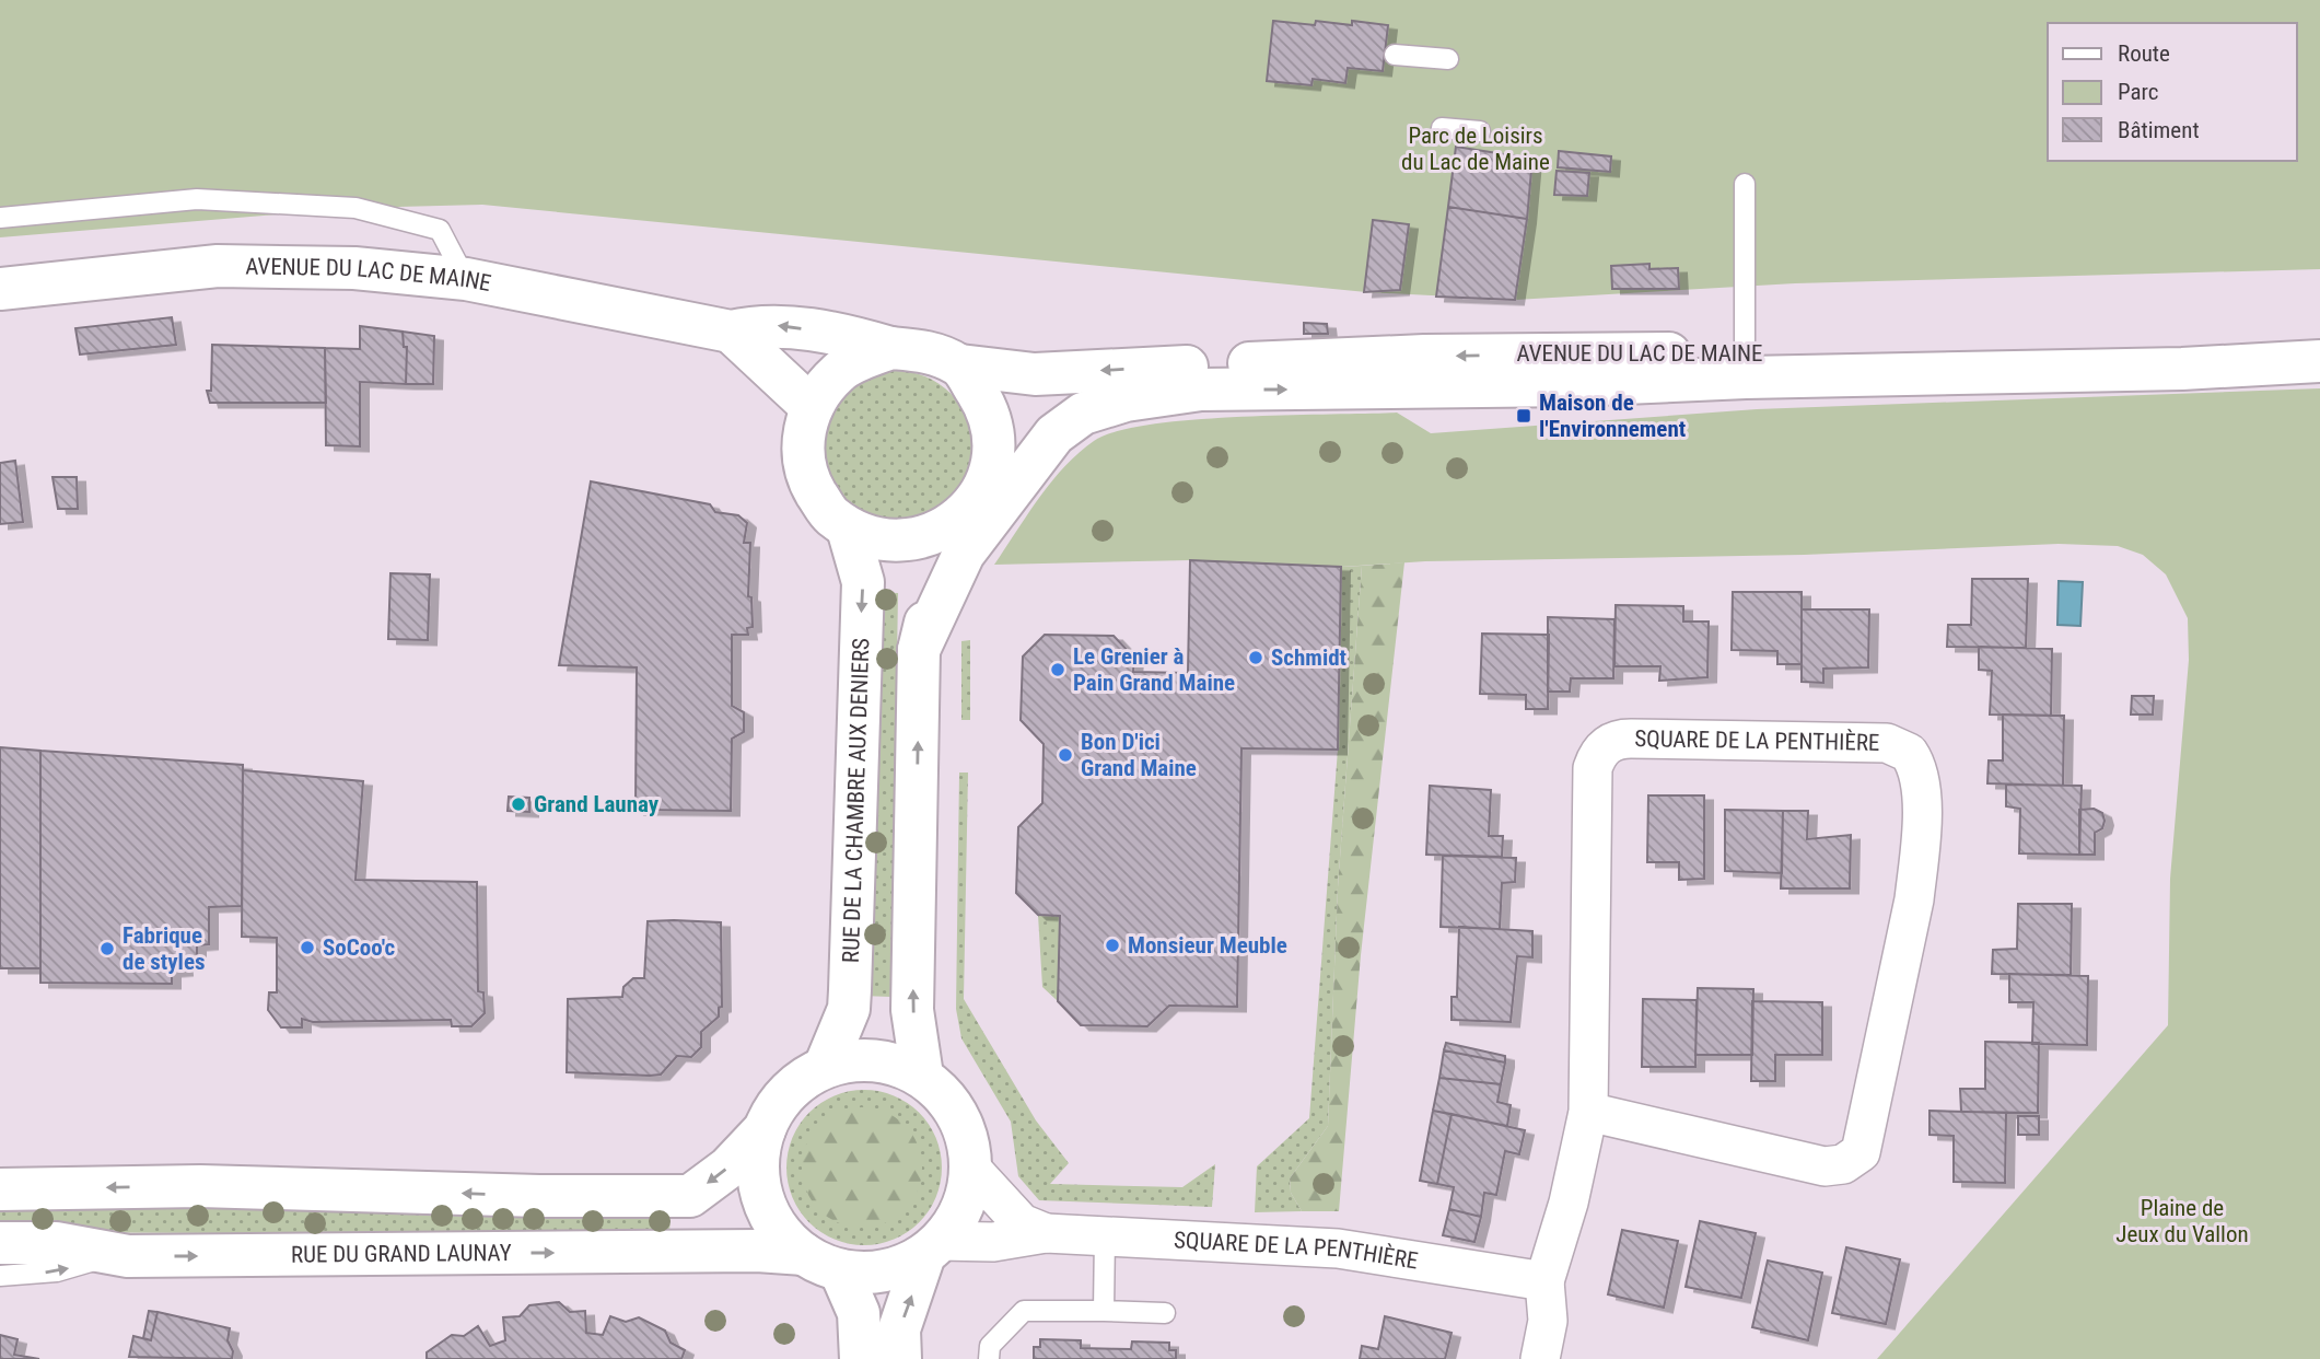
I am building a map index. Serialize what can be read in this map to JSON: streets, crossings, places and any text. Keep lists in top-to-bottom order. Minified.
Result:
{"streets":{"street":["AVENUE DU LAC DE MAINE","SQUARE DE LA PENTHIÈRE","RUE DE LA CHAMBRE AUX DENIERS","RUE DU GRAND LAUNAY"]},"crossings":[["AVENUE DU LAC DE MAINE","RUE DE LA CHAMBRE AUX DENIERS"],["SQUARE DE LA PENTHIÈRE","RUE DE LA CHAMBRE AUX DENIERS"],["SQUARE DE LA PENTHIÈRE","RUE DU GRAND LAUNAY"],["RUE DE LA CHAMBRE AUX DENIERS","RUE DU GRAND LAUNAY"]],"parks":["Parc de Loisirs du Lac de Maine","Plaine de Jeux du Vallon"],"places":{"transit":["Maison de l'Environnement"],"other":["Schmidt","Le Grenier à Pain Grand Maine","Bon D'ici Grand Maine","Grand Launay","Monsieur Meuble","SoCoo'c","Fabrique de styles"]},"legend":["Route","Parc","Bâtiment"]}
